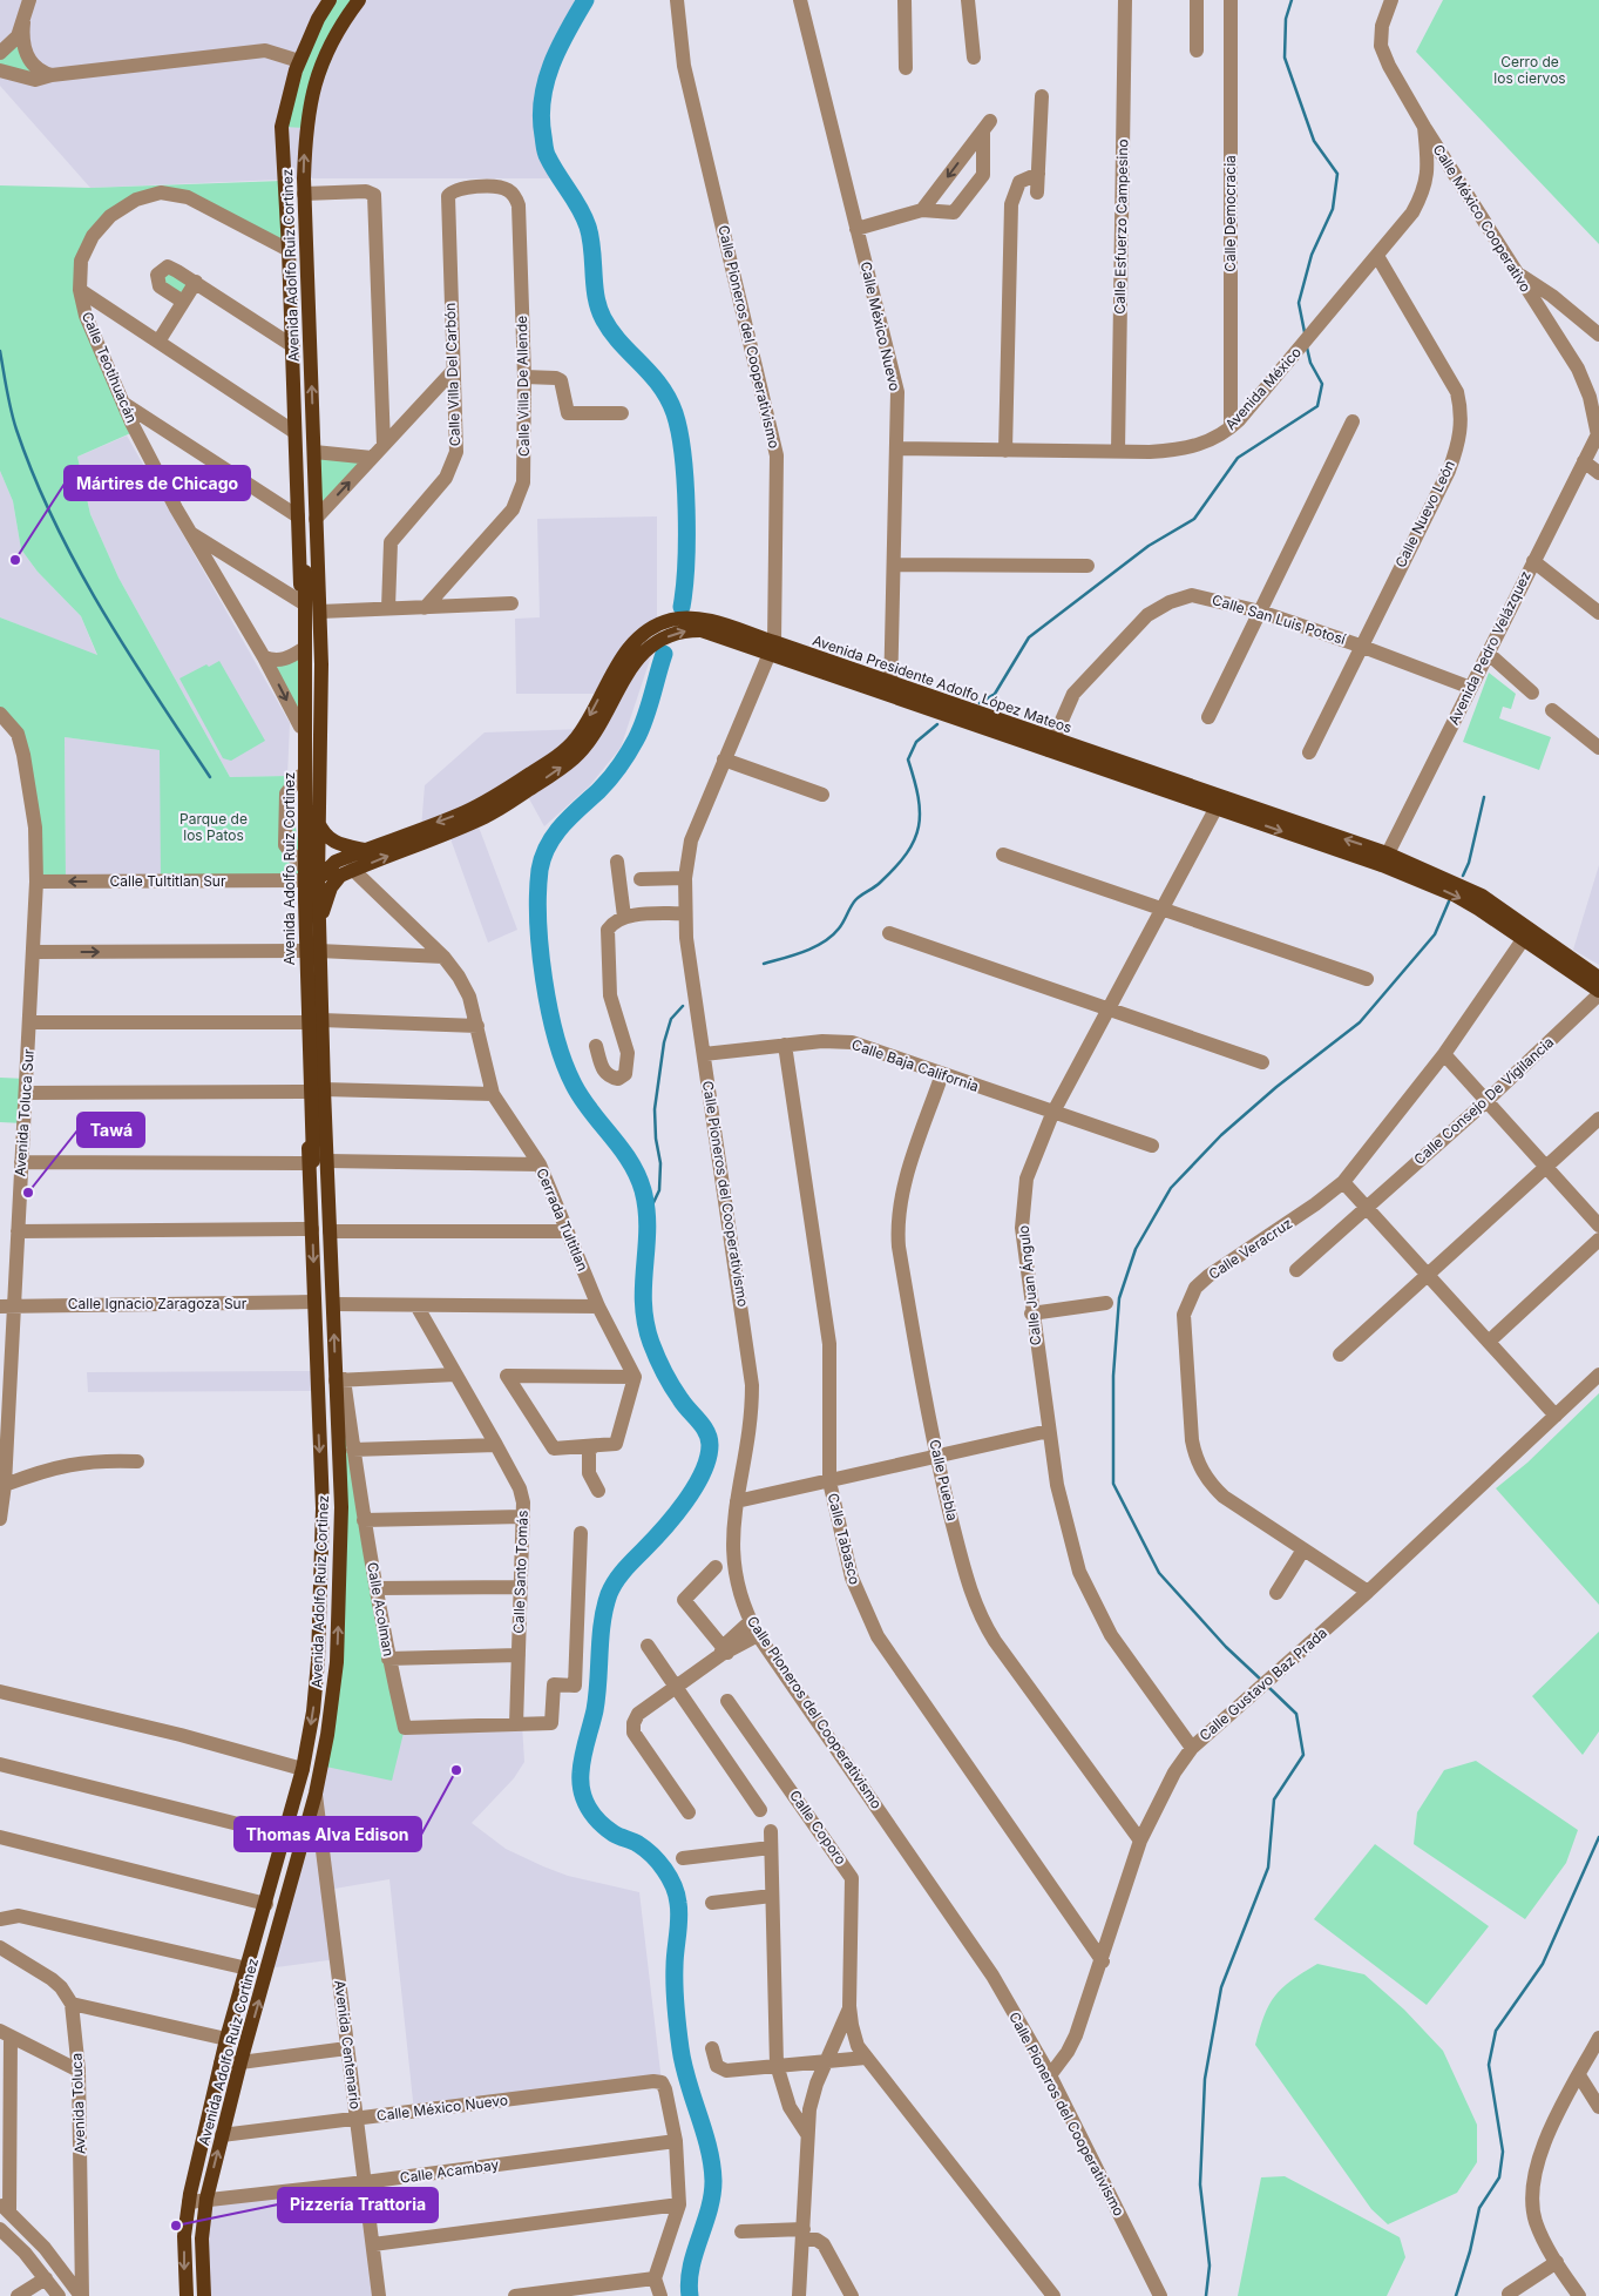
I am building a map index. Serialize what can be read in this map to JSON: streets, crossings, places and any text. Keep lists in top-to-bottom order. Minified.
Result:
{"streets":{"main road":["Avenida Adolfo Ruiz Cortinez","Avenida Presidente Adolfo López Mateos"],"street":["Calle Democracia","Calle México Cooperativo","Calle Esfuerzo Campesino","Calle México Nuevo","Calle Pioneros del Cooperativismo","Calle Teotihuacán","Calle Villa Del Carbón","Calle Villa De Allende","Avenida México","Calle Nuevo León","Calle San Luis Potosí","Avenida Pedro Velázquez","Calle Tultitlan Sur","Calle Baja California","Calle Consejo De Vigilancia","Avenida Toluca Sur","Cerrada Tultitlan","Calle Veracruz","Calle Juan Ángulo","Calle Ignacio Zaragoza Sur","Calle Puebla","Calle Tabasco","Calle Santo Tomás","Calle Acolman","Calle Gustavo Baz Prada","Calle Coporo","Avenida Centenario","Avenida Toluca","Calle Acambay"]},"crossings":[["Calle Democracia","Avenida México"],["Calle México Cooperativo","Avenida México"],["Calle México Cooperativo","Avenida Pedro Velázquez"],["Calle Esfuerzo Campesino","Avenida México"],["Avenida Adolfo Ruiz Cortinez","Calle México Nuevo"],["Avenida Adolfo Ruiz Cortinez","Calle Teotihuacán"],["Avenida Adolfo Ruiz Cortinez","Avenida Presidente Adolfo López Mateos"],["Avenida Adolfo Ruiz Cortinez","Calle Tultitlan Sur"],["Avenida Adolfo Ruiz Cortinez","Cerrada Tultitlan"],["Avenida Adolfo Ruiz Cortinez","Calle Ignacio Zaragoza Sur"],["Avenida Adolfo Ruiz Cortinez","Calle Acolman"],["Avenida Adolfo Ruiz Cortinez","Avenida Centenario"],["Avenida Adolfo Ruiz Cortinez","Calle Acambay"],["Calle México Nuevo","Avenida México"],["Calle México Nuevo","Avenida Presidente Adolfo López Mateos"],["Calle México Nuevo","Avenida Centenario"],["Calle México Nuevo","Calle Acambay"],["Calle Pioneros del Cooperativismo","Avenida Presidente Adolfo López Mateos"],["Calle Pioneros del Cooperativismo","Calle Baja California"],["Calle Pioneros del Cooperativismo","Calle Gustavo Baz Prada"],["Calle Villa Del Carbón","Calle Villa De Allende"],["Avenida México","Calle Nuevo León"],["Calle Nuevo León","Calle San Luis Potosí"],["Calle San Luis Potosí","Avenida Pedro Velázquez"],["Calle San Luis Potosí","Avenida Presidente Adolfo López Mateos"],["Avenida Pedro Velázquez","Avenida Presidente Adolfo López Mateos"],["Avenida Presidente Adolfo López Mateos","Calle Tultitlan Sur"],["Avenida Presidente Adolfo López Mateos","Calle Consejo De Vigilancia"],["Avenida Presidente Adolfo López Mateos","Cerrada Tultitlan"],["Avenida Presidente Adolfo López Mateos","Calle Veracruz"],["Avenida Presidente Adolfo López Mateos","Calle Juan Ángulo"],["Calle Tultitlan Sur","Avenida Toluca Sur"],["Calle Baja California","Calle Juan Ángulo"],["Calle Baja California","Calle Puebla"],["Calle Baja California","Calle Tabasco"],["Avenida Toluca Sur","Calle Ignacio Zaragoza Sur"],["Calle Veracruz","Calle Gustavo Baz Prada"],["Calle Juan Ángulo","Calle Gustavo Baz Prada"],["Calle Puebla","Calle Gustavo Baz Prada"],["Calle Tabasco","Calle Gustavo Baz Prada"],["Calle Santo Tomás","Calle Acolman"],["Avenida Centenario","Calle Acambay"]],"parks":["Cerro de los ciervos","Parque de los Patos"],"places":["Mártires de Chicago","Tawá","Thomas Alva Edison","Pizzería Trattoria"]}
